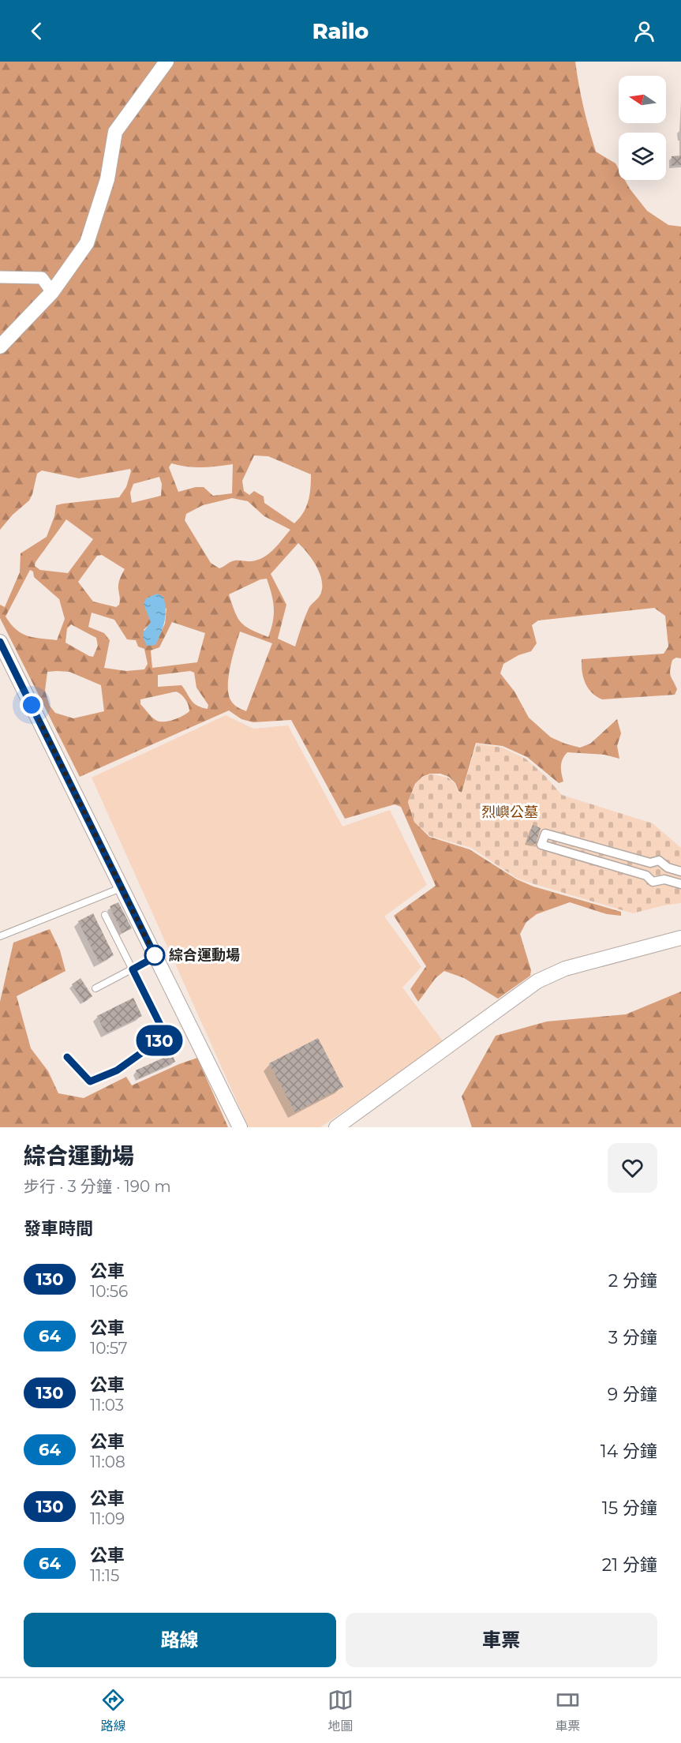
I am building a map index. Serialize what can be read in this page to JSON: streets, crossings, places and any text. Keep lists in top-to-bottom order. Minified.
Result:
{"parks":["烈嶼公墓"],"places":["綜合運動場"],"lines":["bus line 130"],"north":"left","page":{"header":"Railo","on_map":"130","heading":[["綜合運動場","步行 · 3 分鐘 · 190 m"],"發車時間"],"list":[{"mark":"130","name":"公車","note":"10:56","value":"2 分鐘"},{"mark":"64","name":"公車","note":"10:57","value":"3 分鐘"},{"mark":"130","name":"公車","note":"11:03","value":"9 分鐘"},{"mark":"64","name":"公車","note":"11:08","value":"14 分鐘"},{"mark":"130","name":"公車","note":"11:09","value":"15 分鐘"},{"mark":"64","name":"公車","note":"11:15","value":"21 分鐘"}],"buttons":["路線","車票"],"tabs":["路線","地圖","車票"]}}
